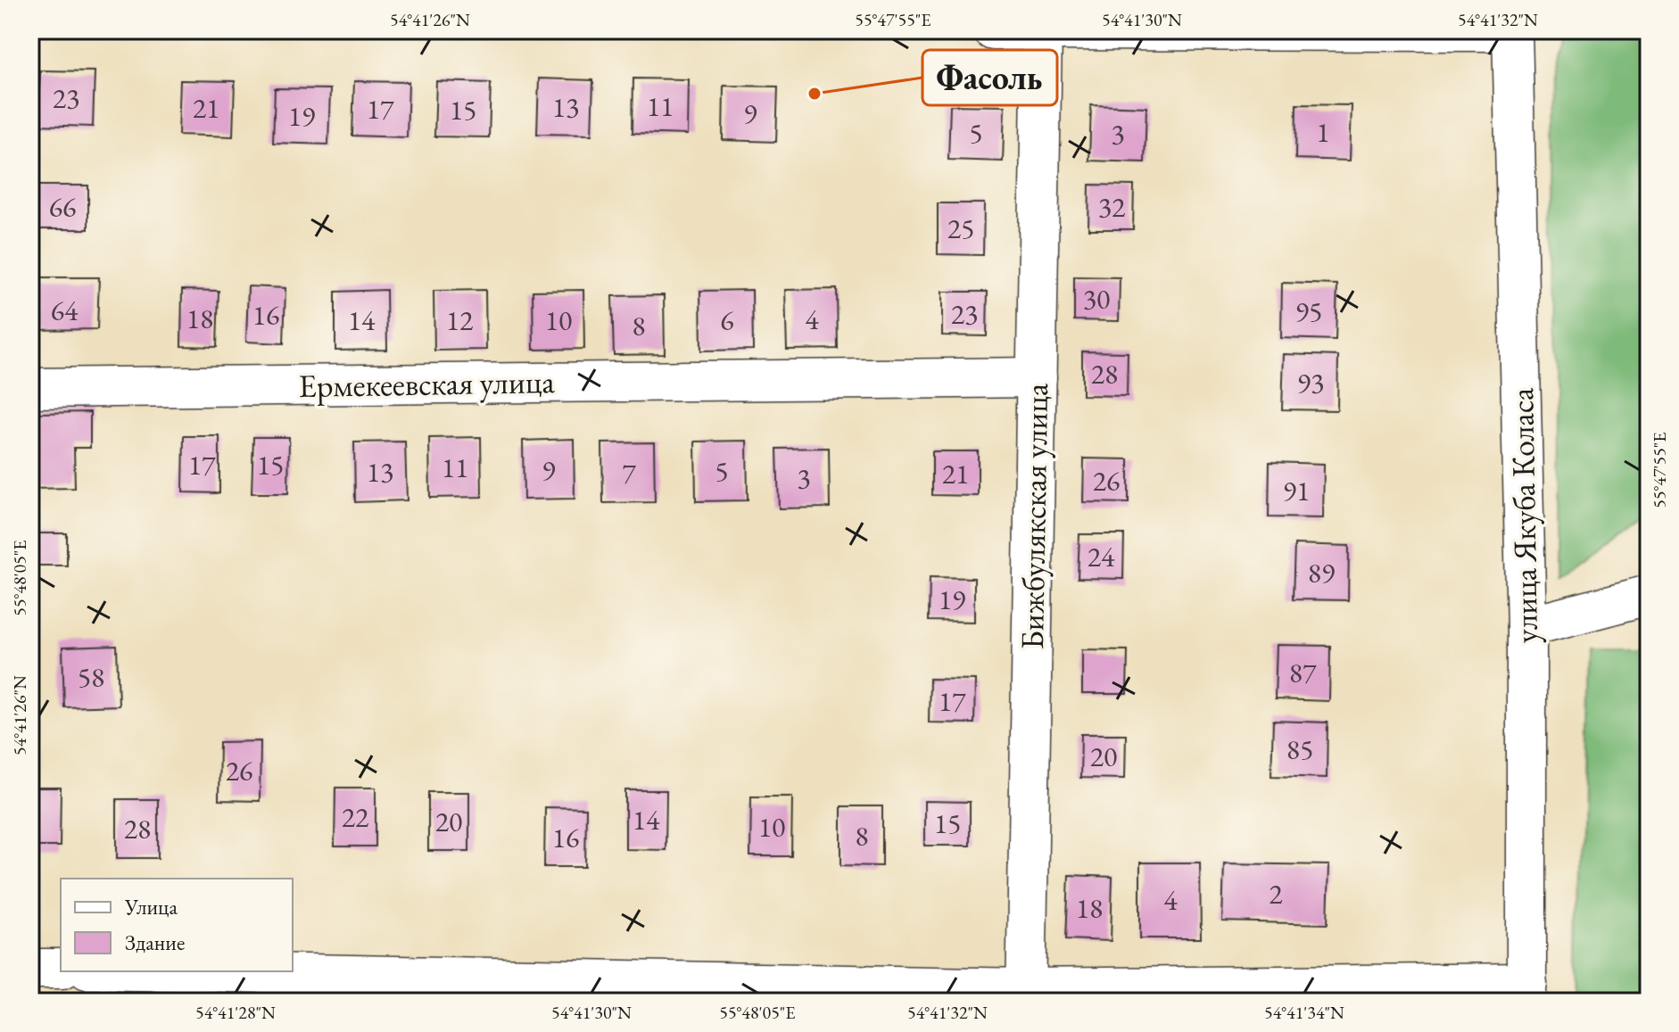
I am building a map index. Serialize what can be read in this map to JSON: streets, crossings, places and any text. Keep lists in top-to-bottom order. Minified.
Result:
{"streets":{"street":["Ермекеевская улица","улица Якуба Коласа","Бижбулякская улица"]},"crossings":[["Ермекеевская улица","Бижбулякская улица"]],"places":["Фасоль"],"house_numbers":["23","11","13","21","17","15","9","19","1","5","3","66","32","25","30","64","95","23","16","18","4","14","12","10","6","8","28","93","17","15","11","9","5","13","7","21","3","26","91","24","89","19","87","58","17","85","20","26","22","14","20","15","10","28","8","16","2","4","18"],"legend":["Улица","Здание"],"coordinates":["54°41'26\"N","55°47'55\"E","54°41'30\"N","54°41'32\"N","55°48'05\"E","54°41'28\"N","54°41'34\"N"]}
